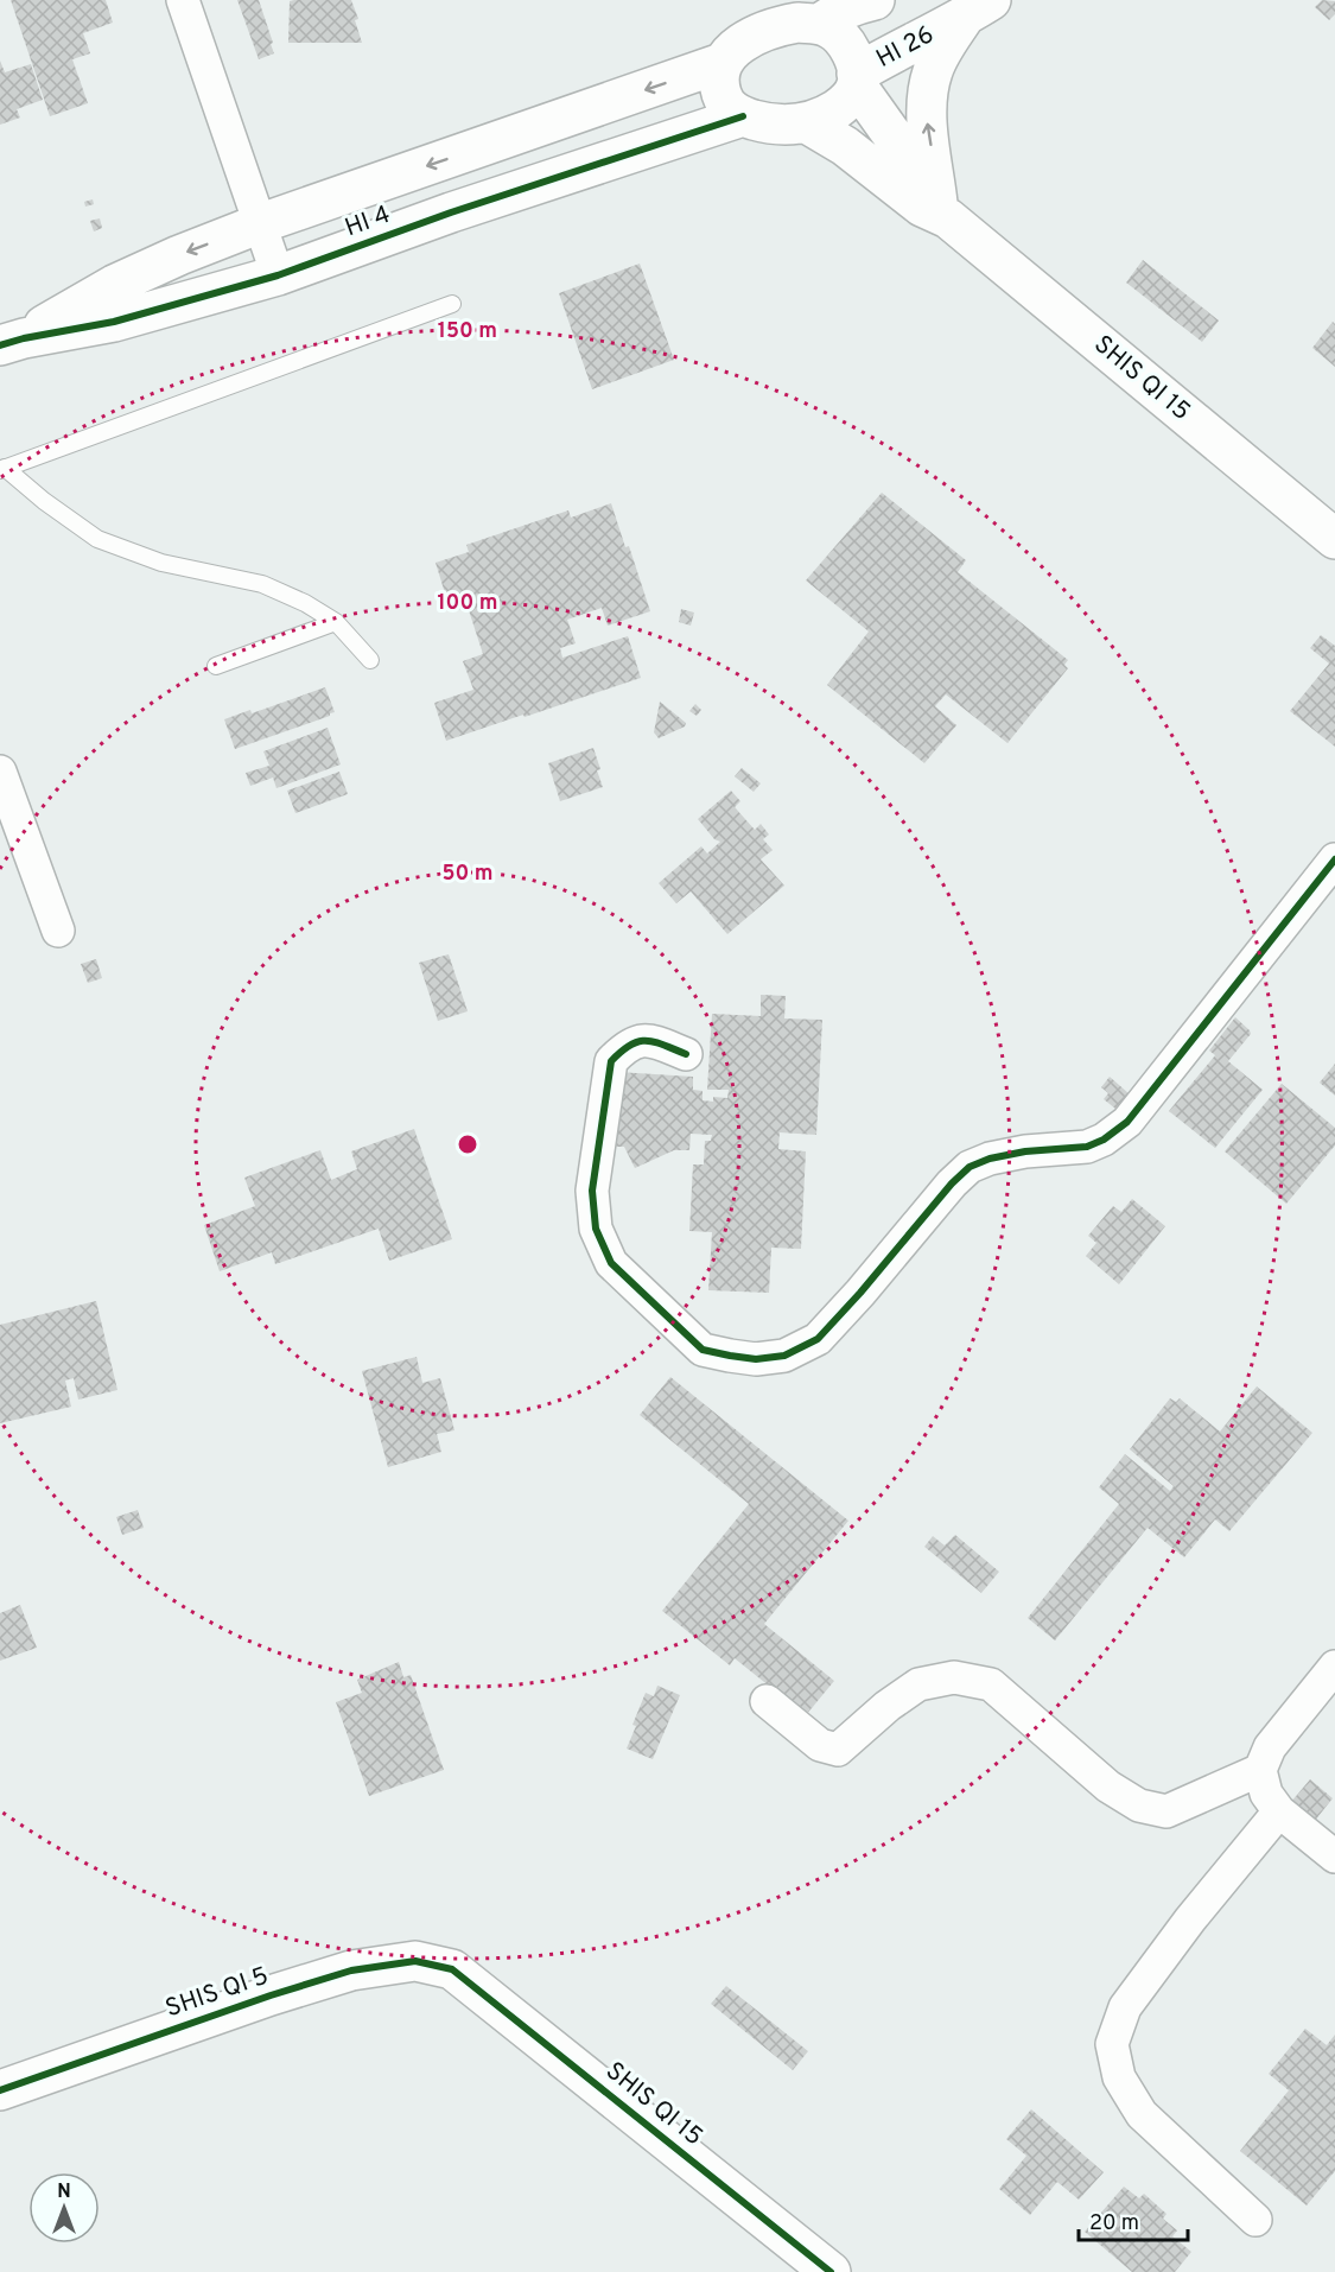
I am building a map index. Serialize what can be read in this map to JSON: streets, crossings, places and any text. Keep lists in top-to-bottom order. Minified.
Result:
{"streets":{"street":["HI 26","HI 4","SHIS QI 15","SHIS QI 5"]},"crossings":[["HI 26","HI 4"],["HI 26","SHIS QI 15"],["HI 4","SHIS QI 15"],["SHIS QI 15","SHIS QI 5"]],"scale_bar":"20 m","north":"top","rings":["150 m","100 m","50 m"]}
